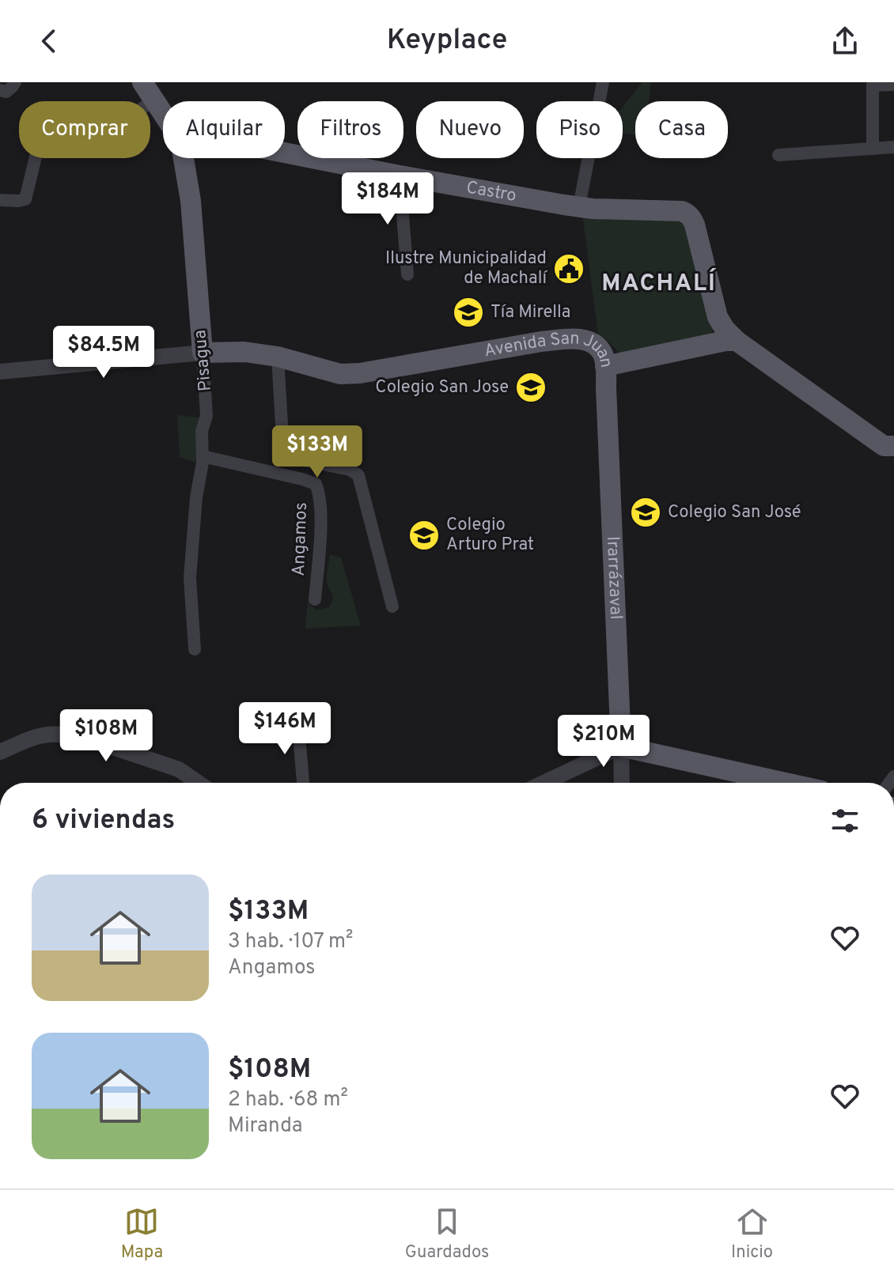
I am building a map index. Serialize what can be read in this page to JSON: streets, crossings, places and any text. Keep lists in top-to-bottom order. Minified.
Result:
{"streets":{"main road":["Castro","Avenida San Juan","Pisagua","Irarrázaval"],"street":["Angamos"]},"crossings":[["Castro","Avenida San Juan"],["Avenida San Juan","Pisagua"],["Avenida San Juan","Irarrázaval"],["Pisagua","Angamos"]],"districts":["MACHALÍ"],"places":{"public building":["Ilustre Municipalidad de Machalí"],"school or university":["Tía Mirella","Colegio San Jose","Colegio San José","Colegio Arturo Prat"]},"page":{"header":"Keyplace","chip":["Comprar","Alquilar","Filtros","Nuevo","Piso","Casa"],"price":["$184M","$84.5M","$133M","$146M","$108M","$210M"],"heading":"6 viviendas","list":[{"name":"$133M","note":"3 hab. · 107 m² · Angamos"},{"name":"$108M","note":"2 hab. · 68 m² · Miranda"}],"tabs":["Mapa","Guardados","Inicio"]}}
